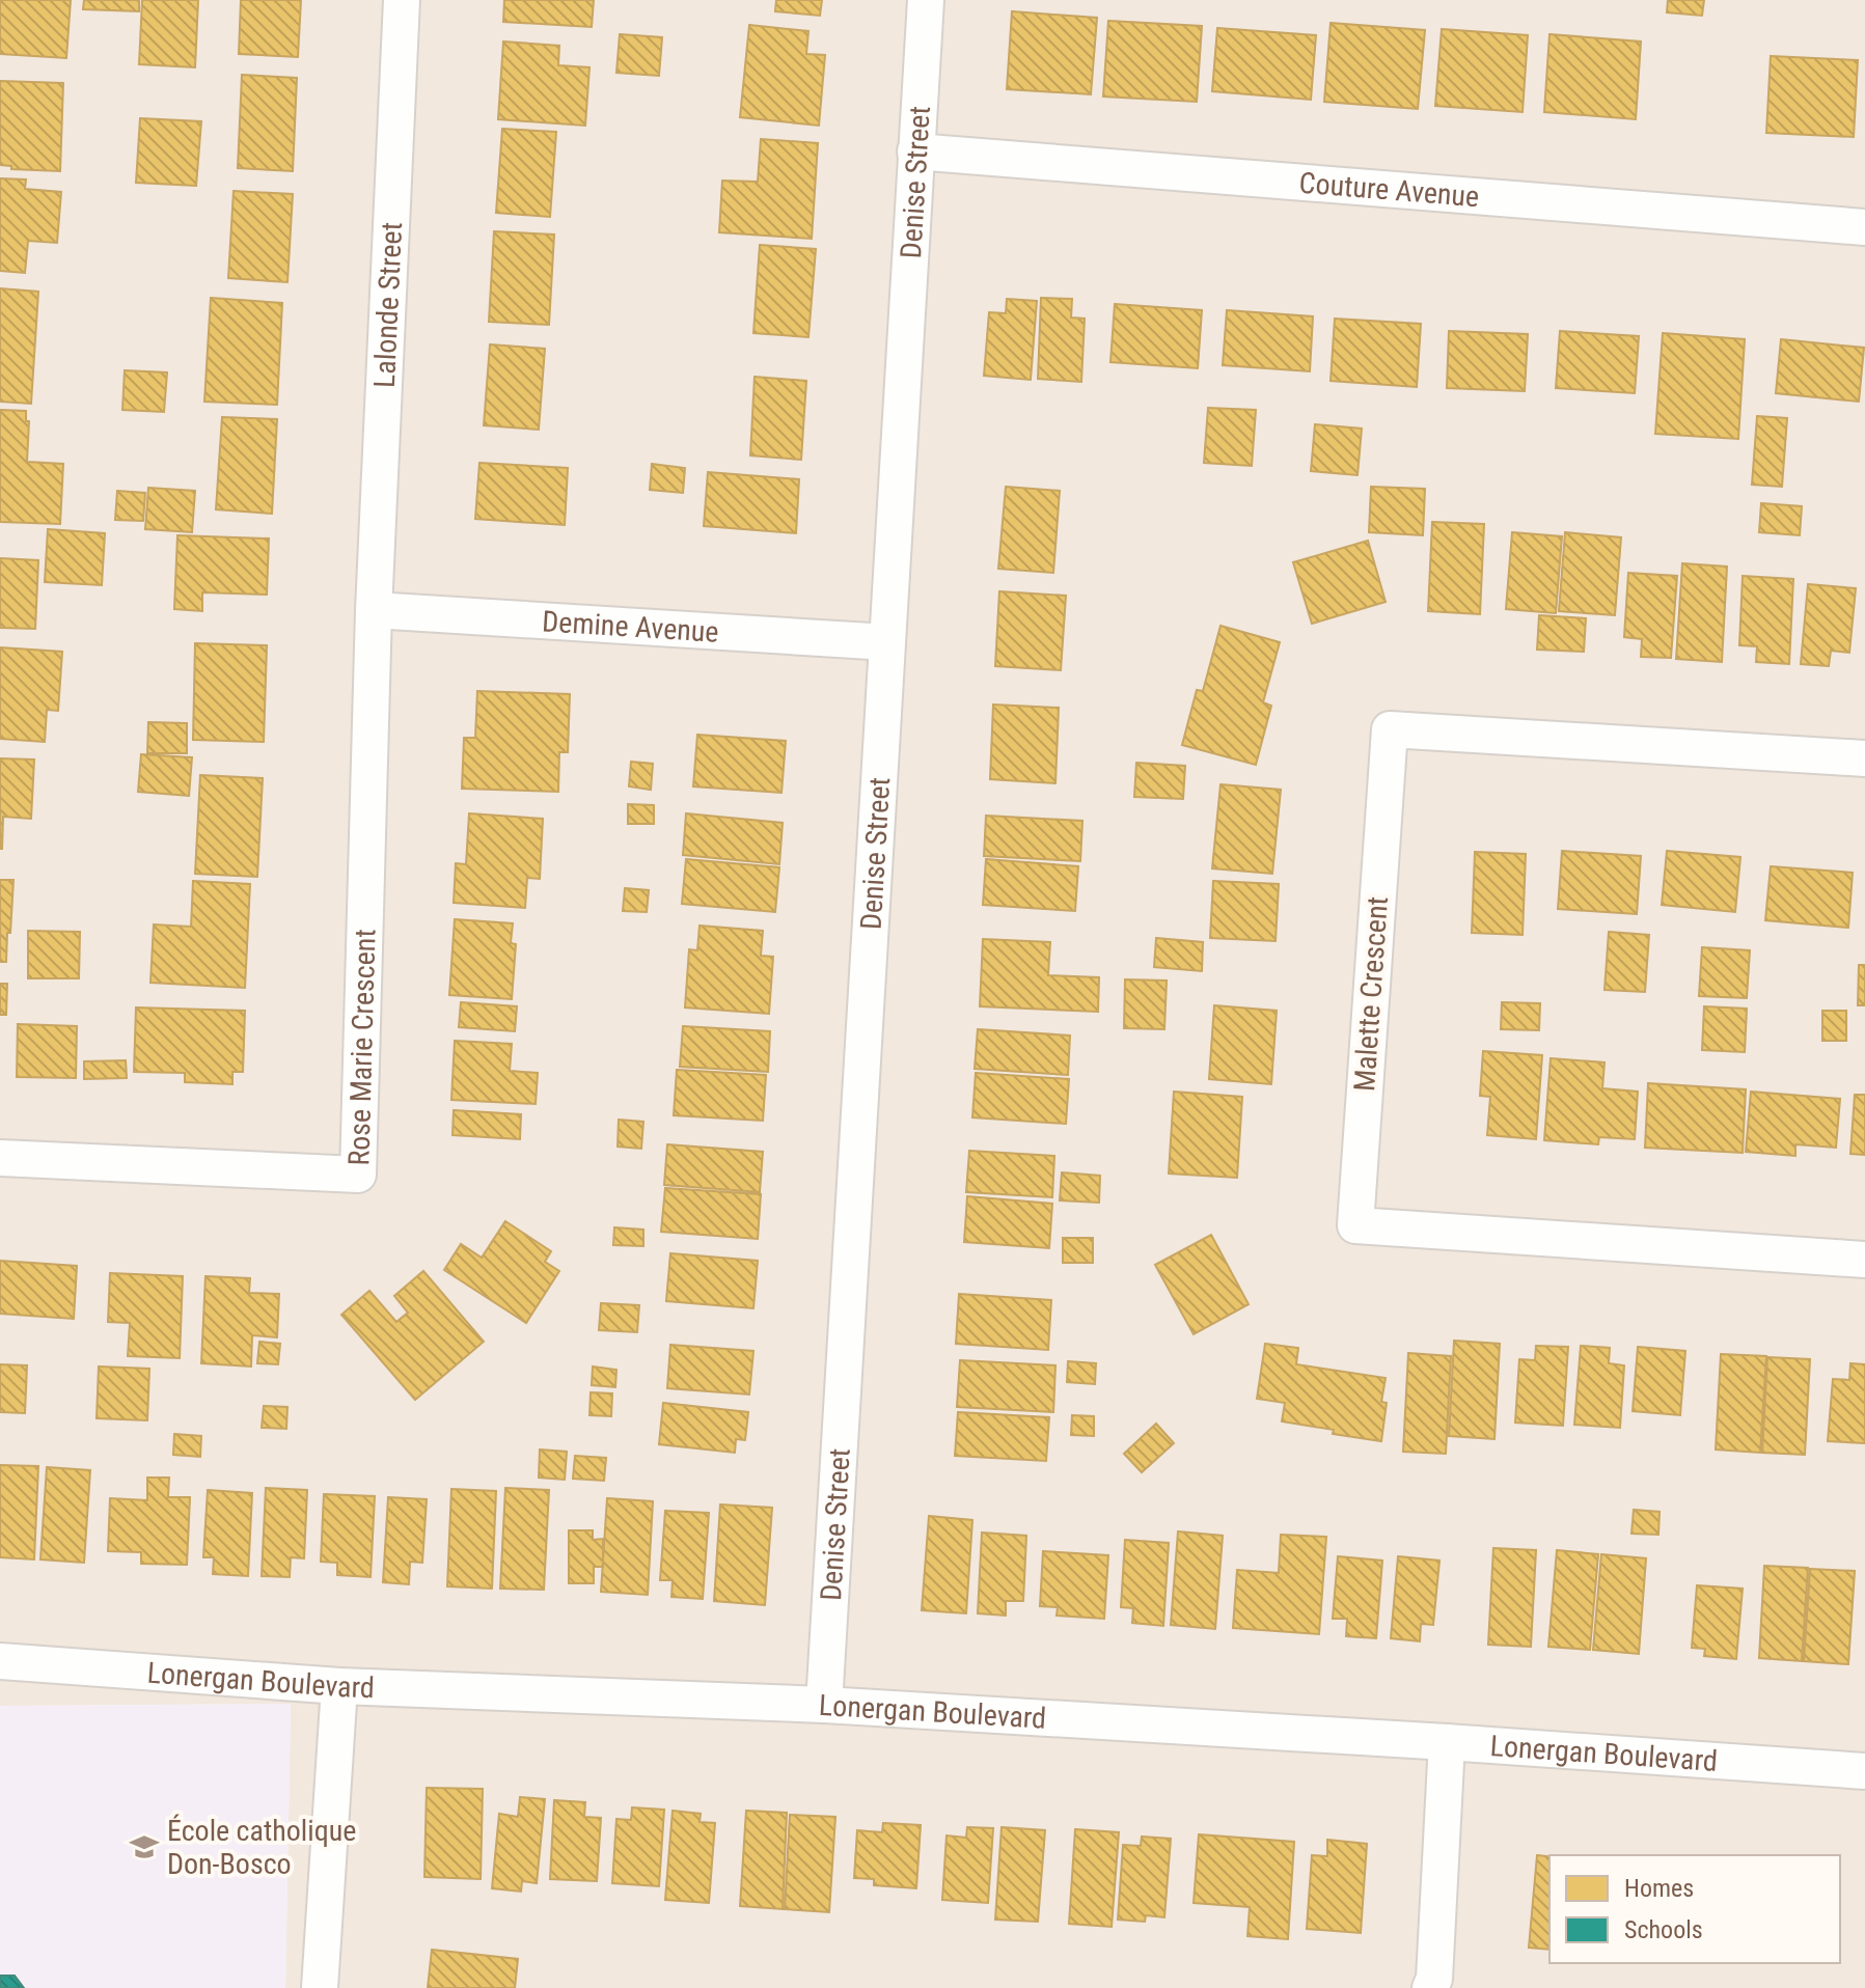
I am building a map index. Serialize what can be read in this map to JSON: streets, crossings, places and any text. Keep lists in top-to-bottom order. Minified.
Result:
{"streets":{"street":["Denise Street","Couture Avenue","Lalonde Street","Demine Avenue","Malette Crescent","Rose Marie Crescent","Lonergan Boulevard"]},"crossings":[["Denise Street","Couture Avenue"],["Denise Street","Demine Avenue"],["Denise Street","Lonergan Boulevard"],["Lalonde Street","Demine Avenue"],["Lalonde Street","Rose Marie Crescent"],["Demine Avenue","Rose Marie Crescent"]],"places":{"school or university":["École catholique Don-Bosco"]},"legend":["Homes","Schools"]}
